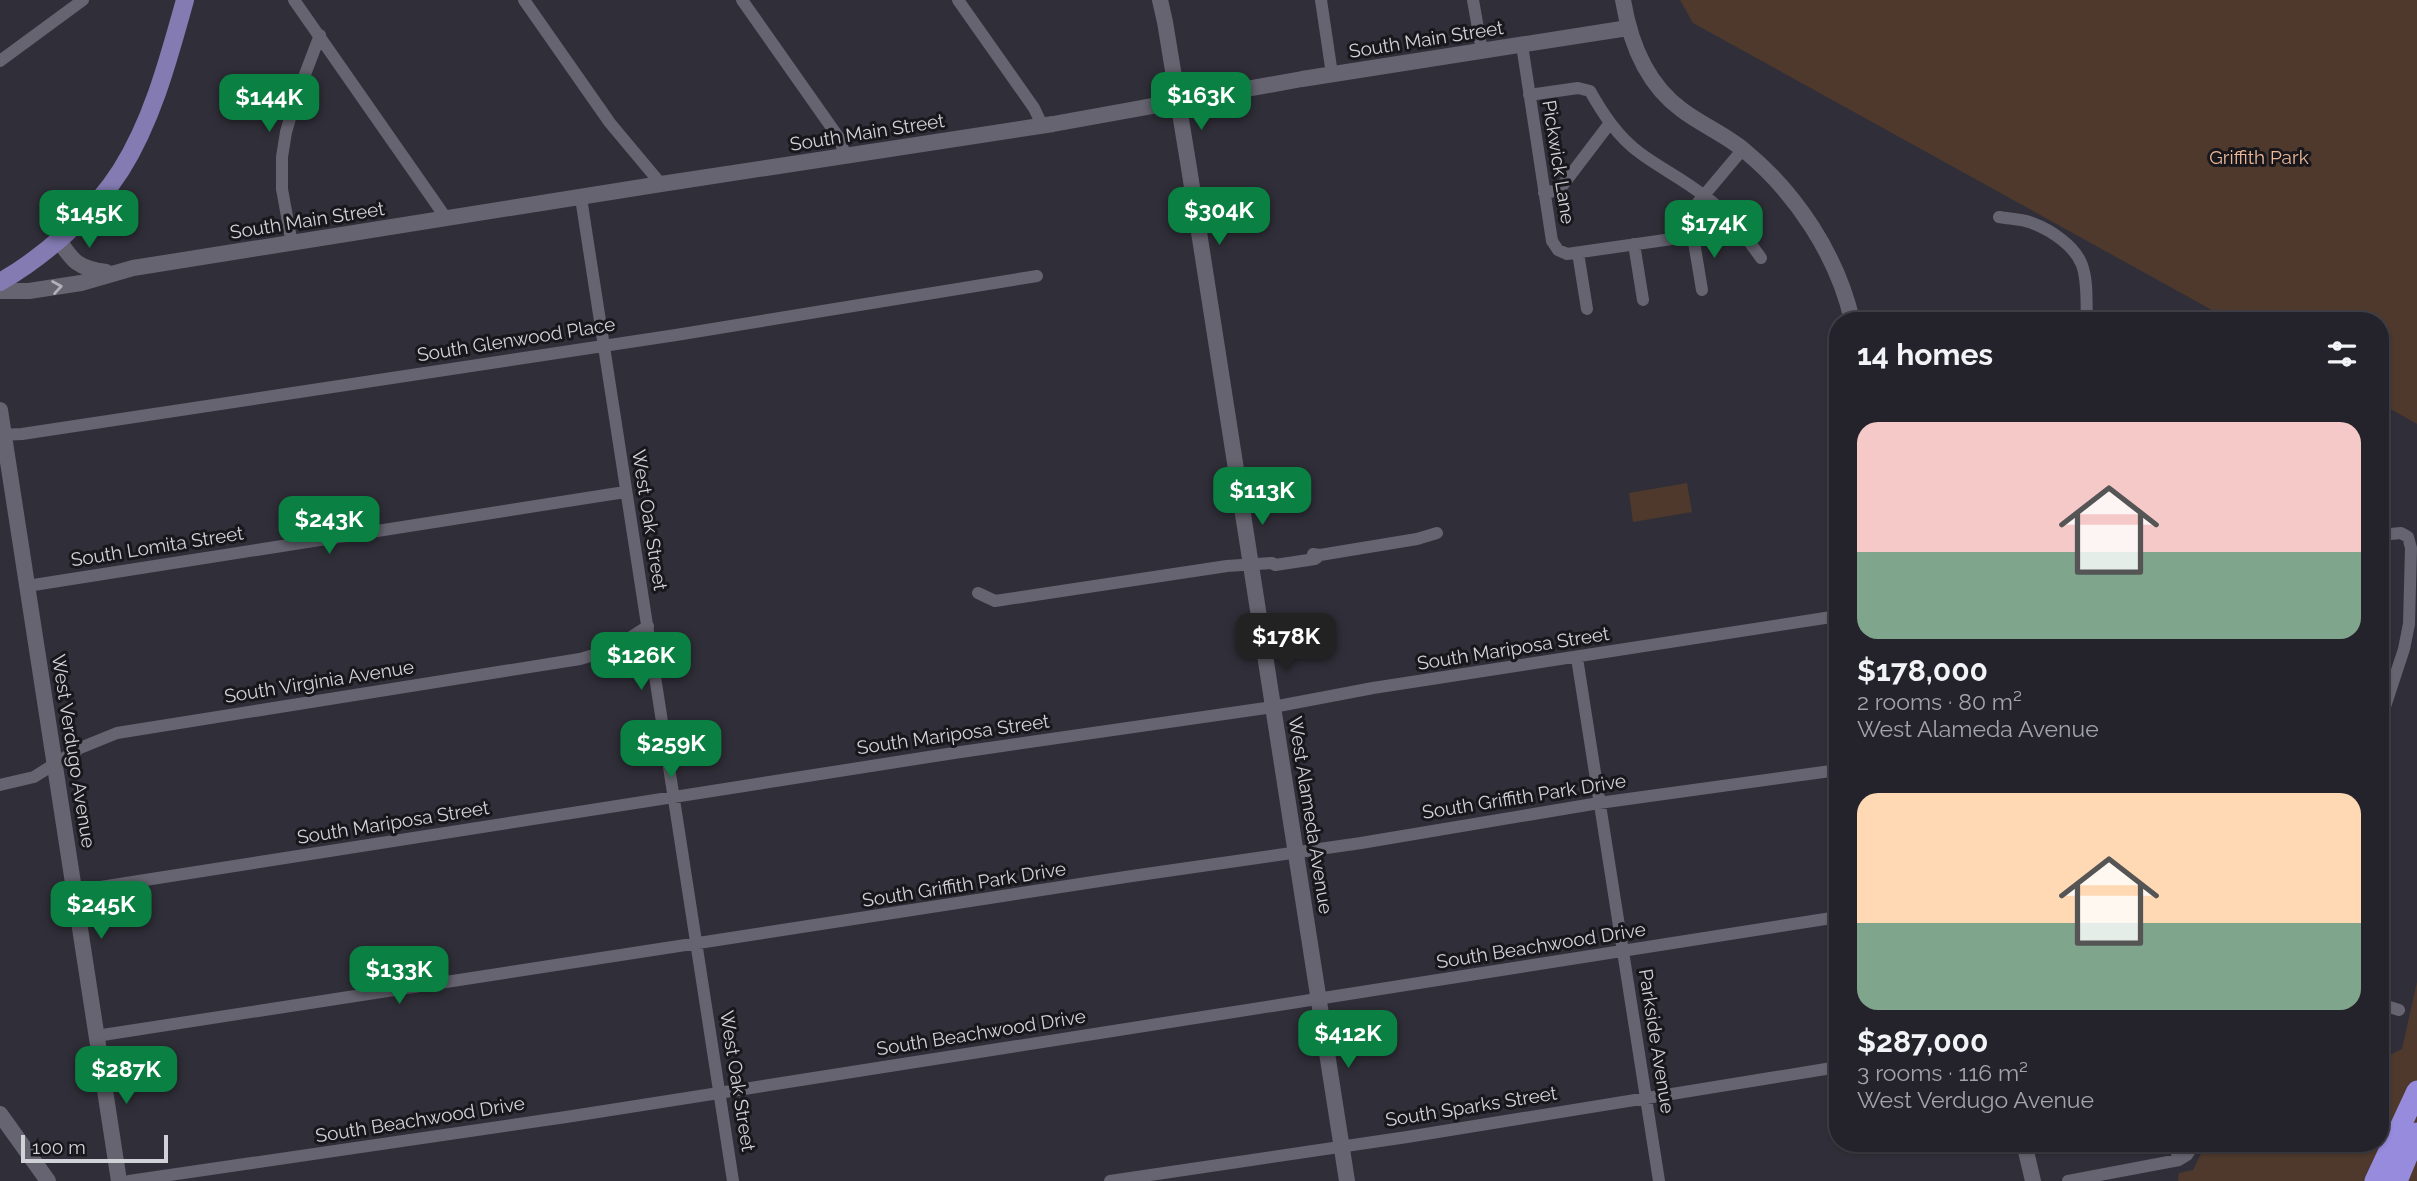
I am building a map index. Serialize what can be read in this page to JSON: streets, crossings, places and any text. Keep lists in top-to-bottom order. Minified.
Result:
{"streets":{"main road":["South Main Street","West Verdugo Avenue","West Alameda Avenue"],"street":["Pickwick Lane","South Glenwood Place","West Oak Street","South Lomita Street","South Mariposa Street","South Virginia Avenue","South Griffith Park Drive","South Beachwood Drive","Parkside Avenue","South Sparks Street"]},"crossings":[["South Main Street","Pickwick Lane"],["South Main Street","West Oak Street"],["South Main Street","West Alameda Avenue"],["South Glenwood Place","West Oak Street"],["South Glenwood Place","West Verdugo Avenue"],["West Oak Street","South Lomita Street"],["West Oak Street","South Mariposa Street"],["West Oak Street","South Virginia Avenue"],["West Oak Street","South Griffith Park Drive"],["West Oak Street","South Beachwood Drive"],["South Lomita Street","West Verdugo Avenue"],["South Mariposa Street","West Verdugo Avenue"],["South Mariposa Street","West Alameda Avenue"],["South Mariposa Street","Parkside Avenue"],["South Virginia Avenue","West Verdugo Avenue"],["West Verdugo Avenue","South Griffith Park Drive"],["South Griffith Park Drive","West Alameda Avenue"],["South Griffith Park Drive","Parkside Avenue"],["West Alameda Avenue","South Beachwood Drive"],["West Alameda Avenue","South Sparks Street"],["South Beachwood Drive","Parkside Avenue"],["Parkside Avenue","South Sparks Street"]],"parks":["Griffith Park"],"scale_bar":"100 m","page":{"price":["$163K","$144K","$304K","$145K","$174K","$113K","$243K","$178K","$126K","$259K","$245K","$133K","$412K","$287K"],"heading":"14 homes","list":[{"name":"$178,000","note":"2 rooms · 80 m² · West Alameda Avenue"},{"name":"$287,000","note":"3 rooms · 116 m² · West Verdugo Avenue"}],"scale":"100 m"}}
